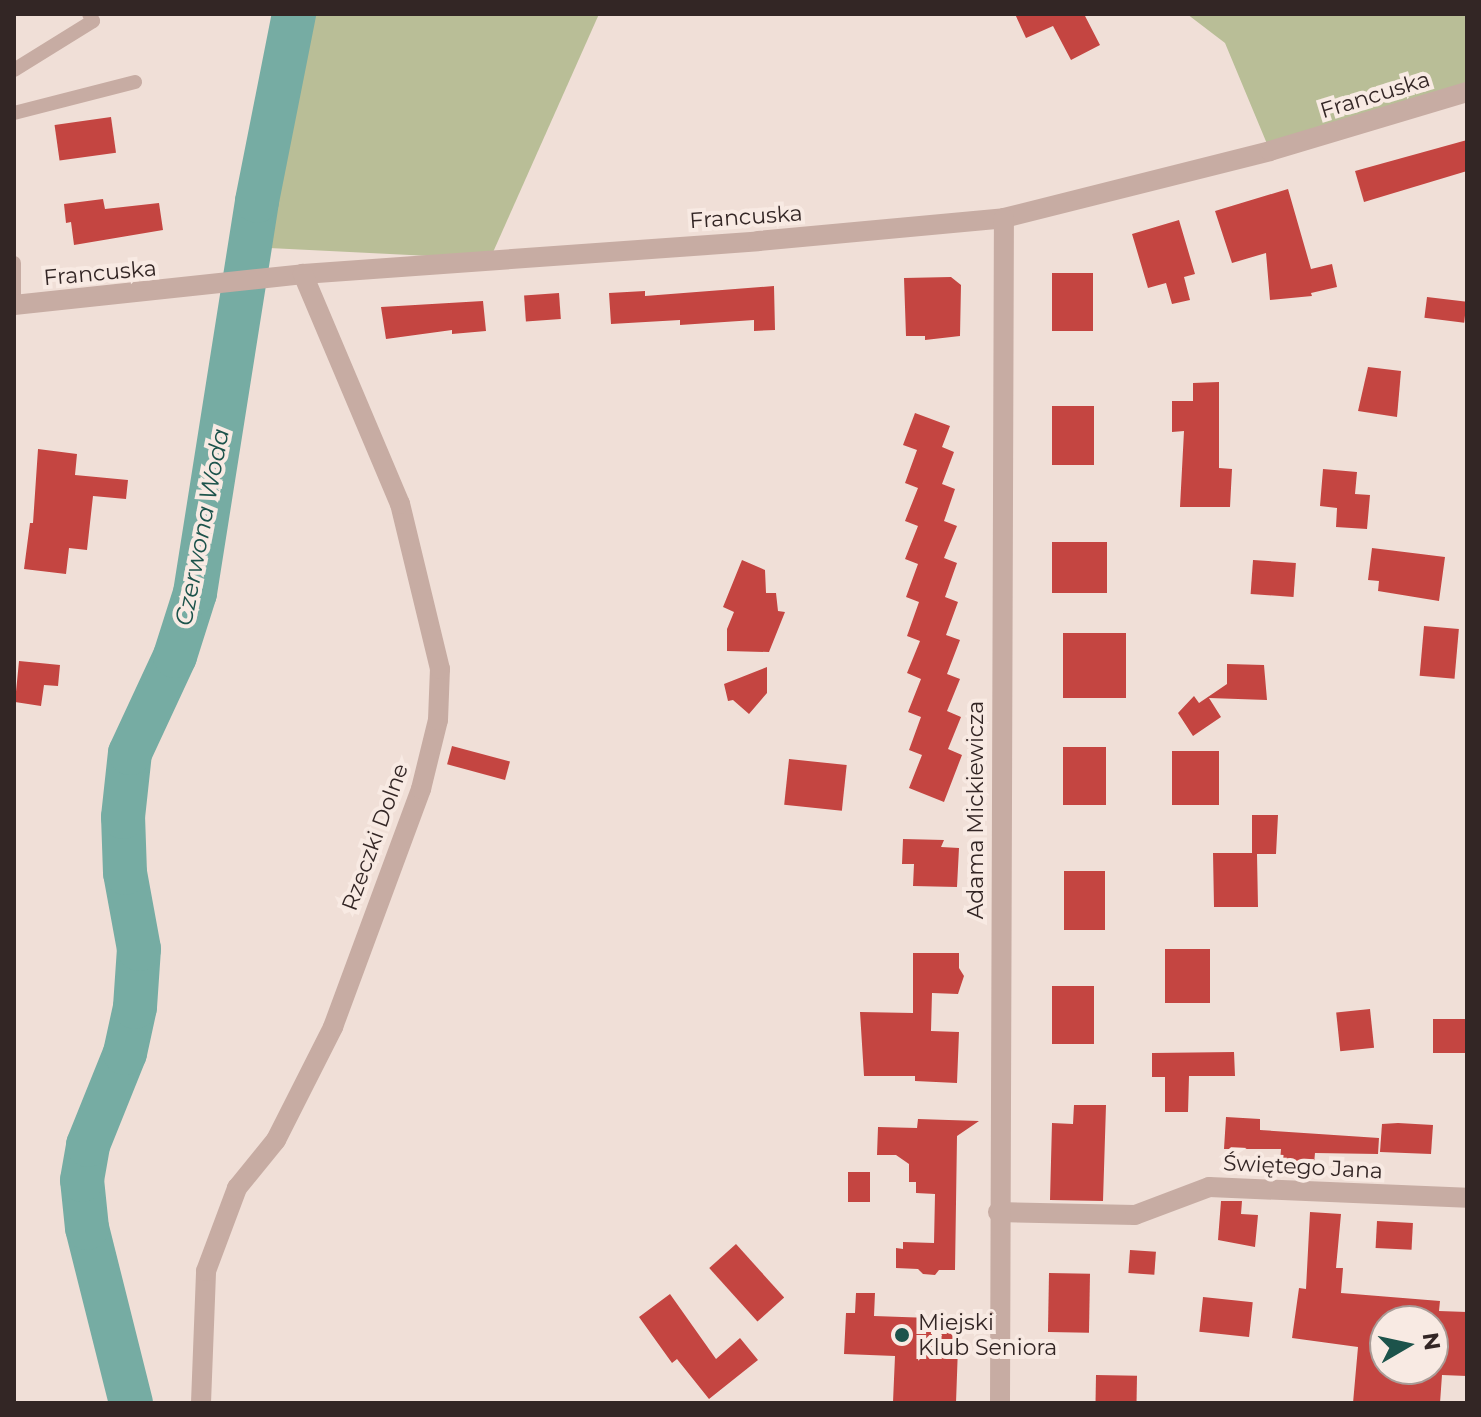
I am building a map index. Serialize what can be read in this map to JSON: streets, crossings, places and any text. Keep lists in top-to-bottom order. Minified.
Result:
{"streets":{"street":["Francuska","Adama Mickiewicza","Rzeczki Dolne","Świętego Jana"]},"crossings":[["Francuska","Adama Mickiewicza"],["Francuska","Rzeczki Dolne"],["Adama Mickiewicza","Świętego Jana"]],"water":["Czerwona Woda"],"places":["Miejski Klub Seniora"],"north":"right"}
